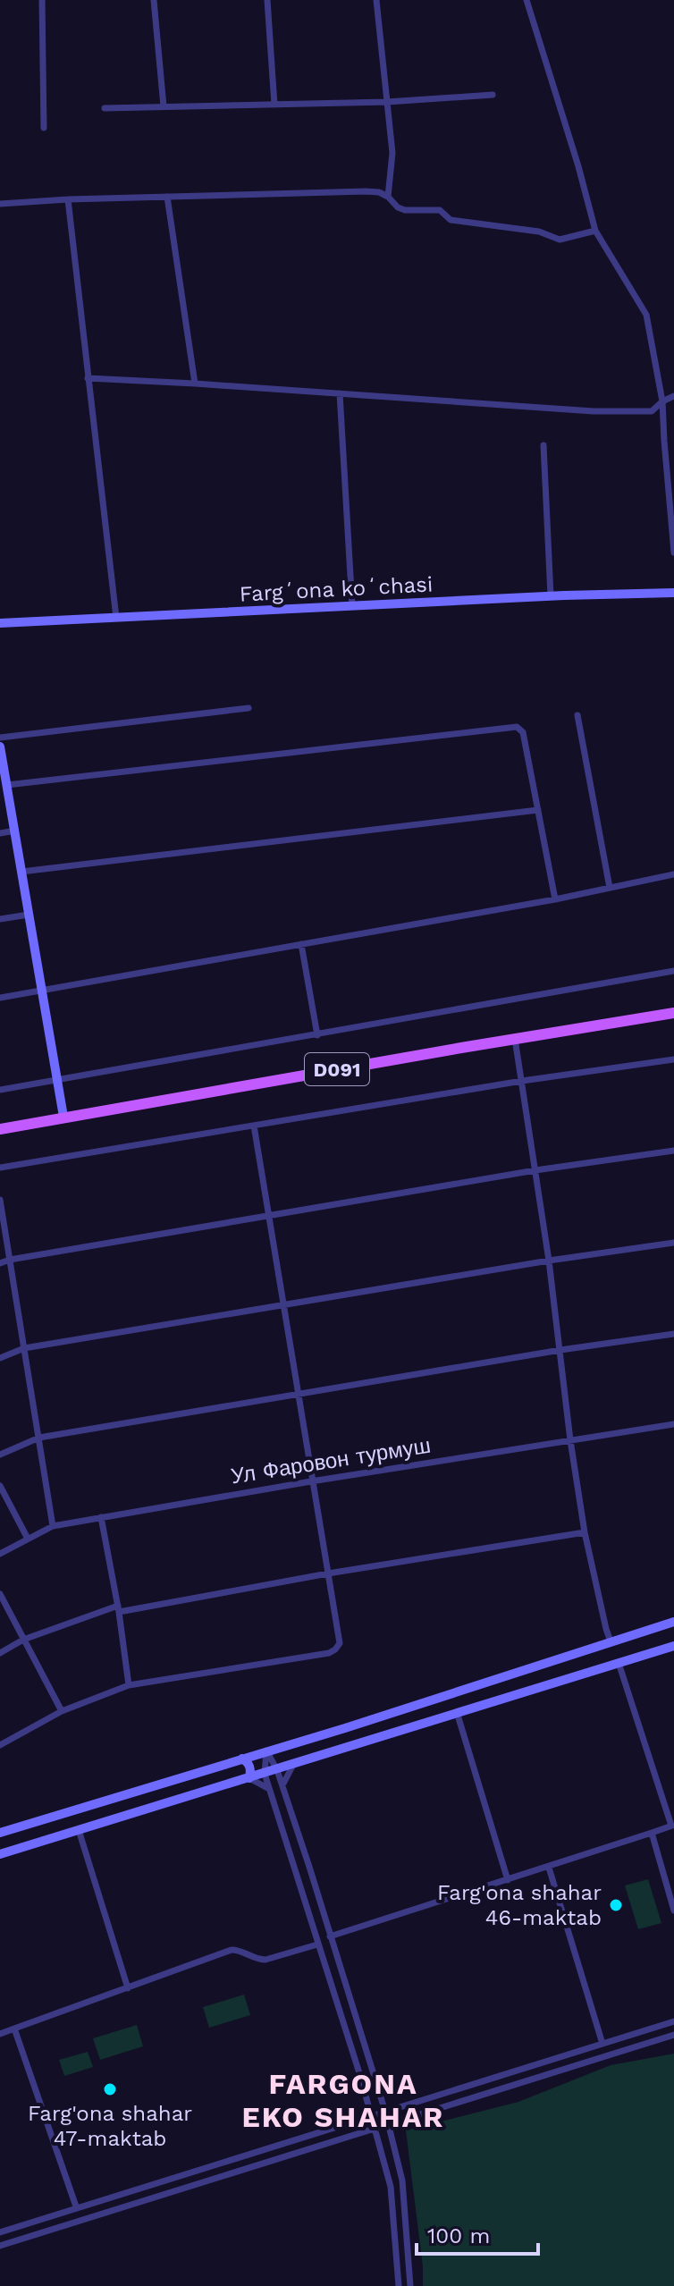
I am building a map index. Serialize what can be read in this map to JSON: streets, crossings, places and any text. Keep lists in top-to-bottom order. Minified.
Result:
{"streets":{"main road":["D091"],"street":["Fargʻona koʻchasi","Ул Фаровон турмуш"]},"districts":["FARGONA EKO SHAHAR"],"places":["Farg'ona shahar 46-maktab","Farg'ona shahar 47-maktab"],"scale_bar":"100 m"}
